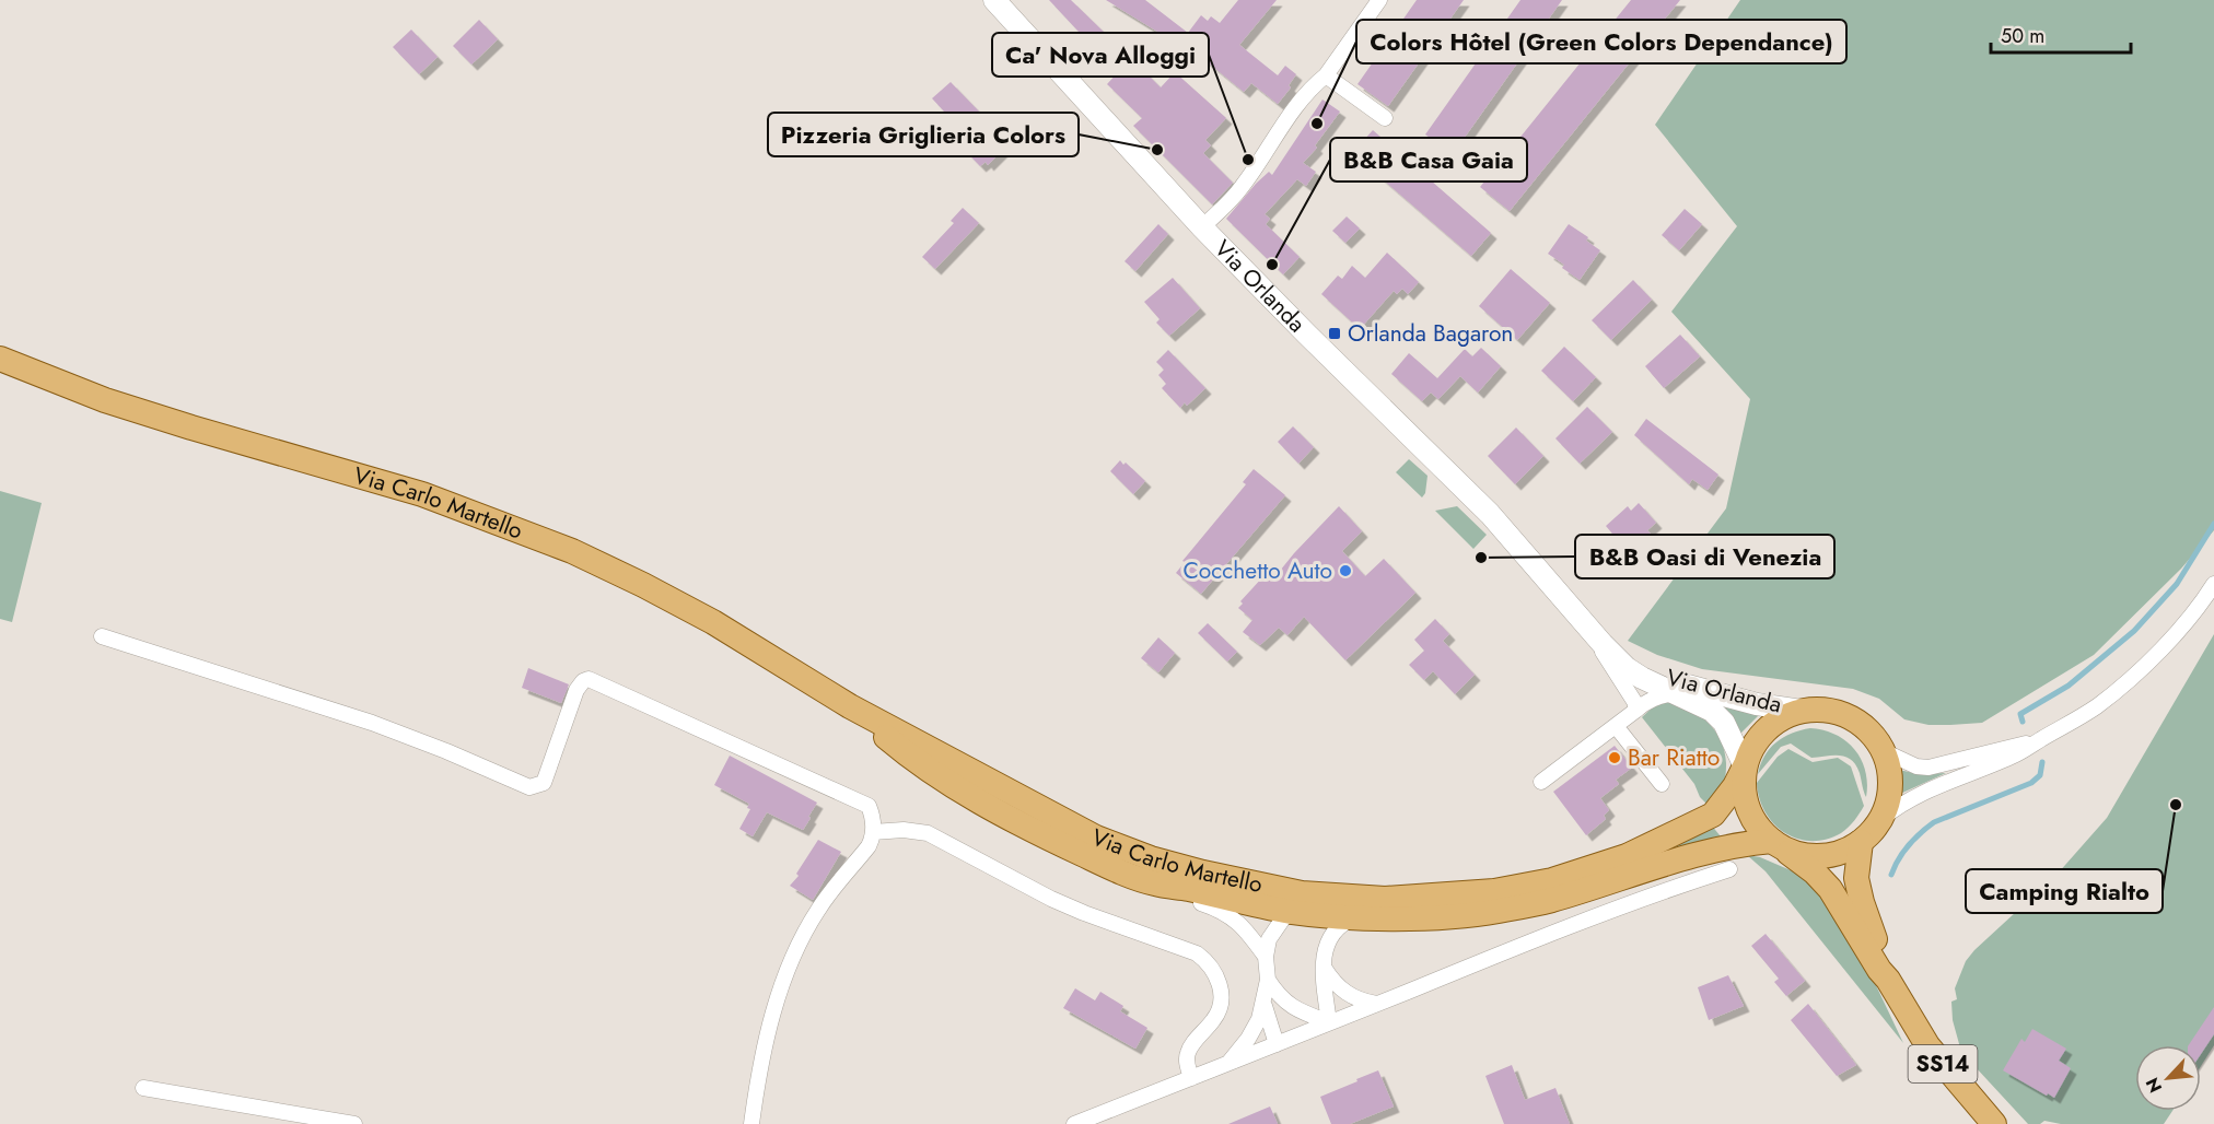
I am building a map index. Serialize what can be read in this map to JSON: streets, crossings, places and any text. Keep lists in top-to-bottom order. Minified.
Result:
{"streets":{"main road":["Via Orlanda","Via Carlo Martello","SS14"]},"crossings":[["Via Orlanda","Via Carlo Martello"]],"places":{"other":["Colors Hôtel (Green Colors Dependance)","Pizzeria Griglieria Colors","Ca' Nova Alloggi","B&B Casa Gaia","B&B Oasi di Venezia","Cocchetto Auto","Bar Riatto","Camping Rialto"],"transit":["Orlanda Bagaron"]},"scale_bar":"50 m","north":"bottom left"}
